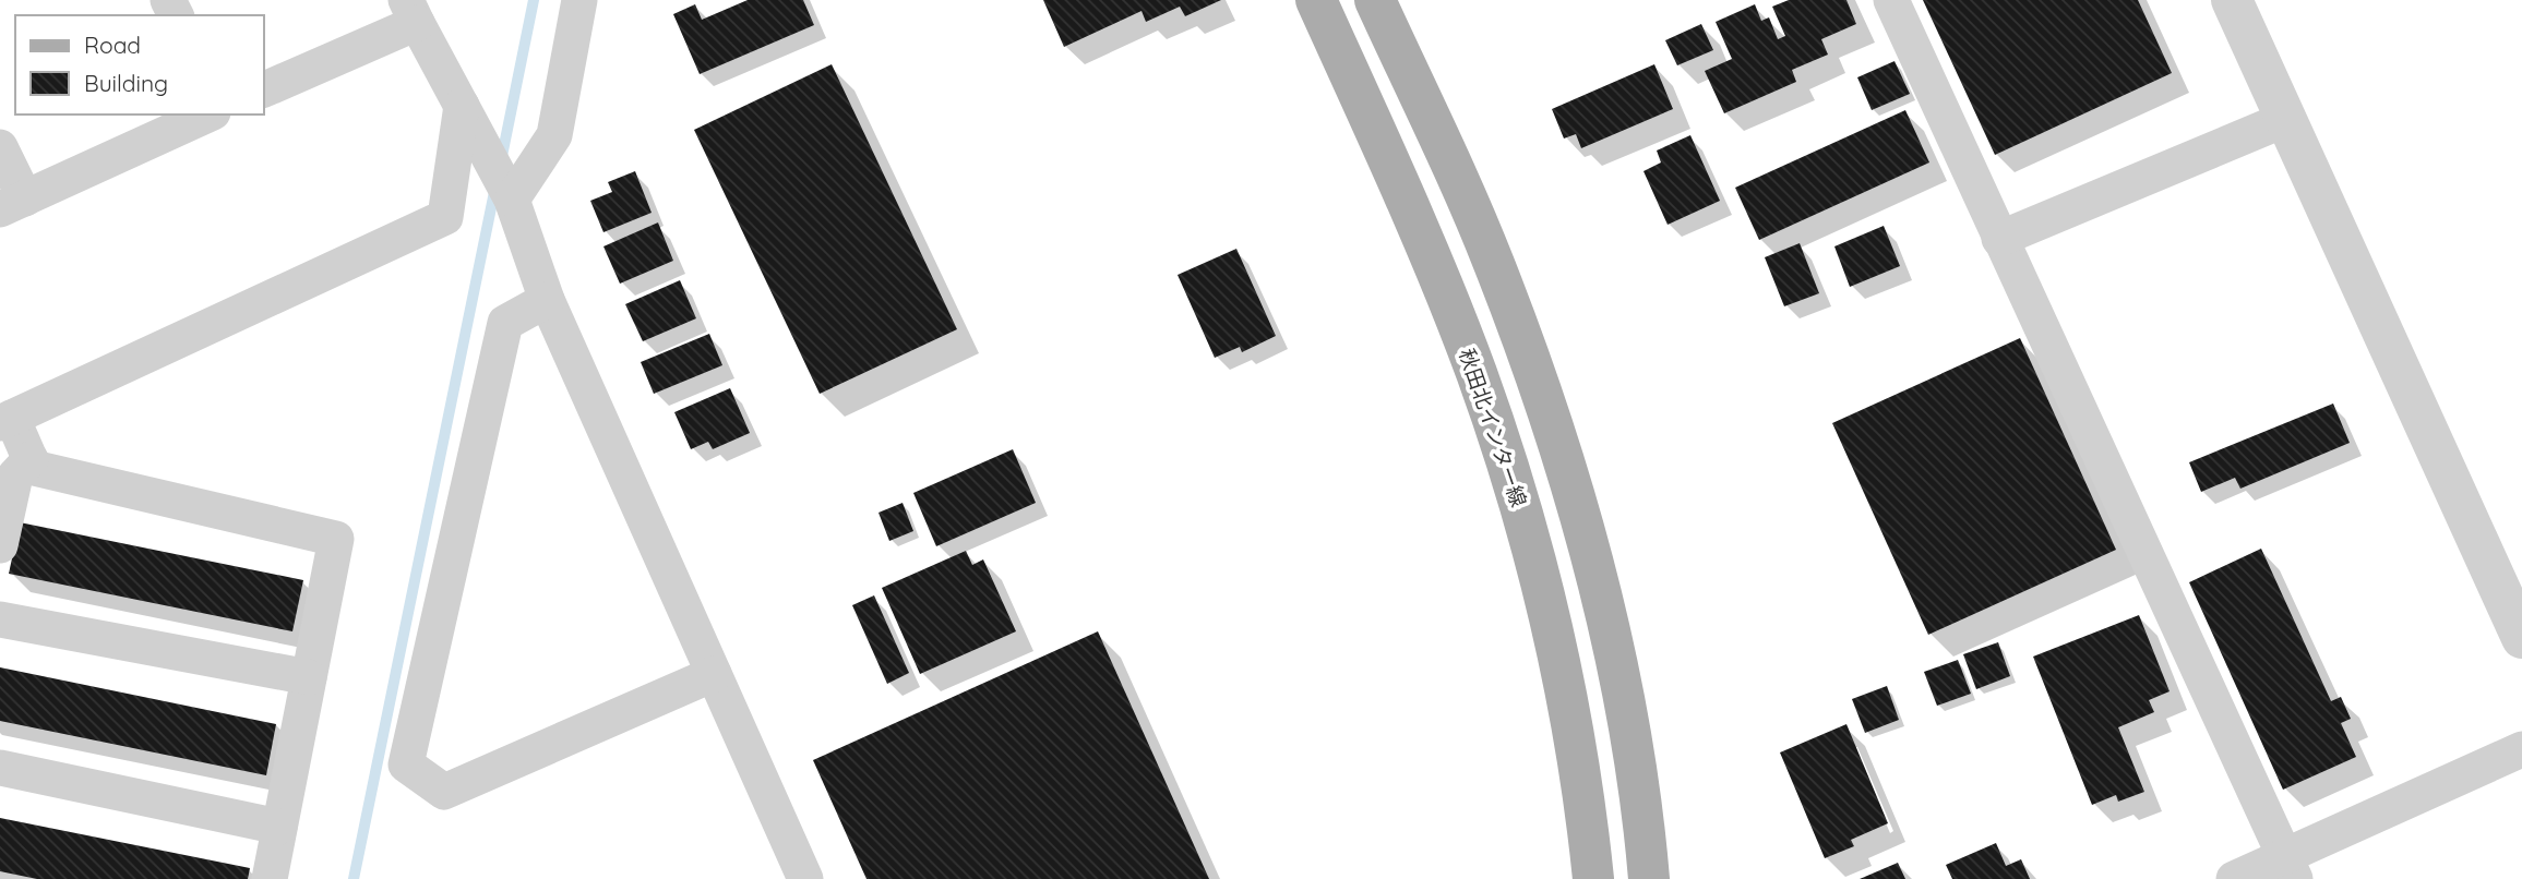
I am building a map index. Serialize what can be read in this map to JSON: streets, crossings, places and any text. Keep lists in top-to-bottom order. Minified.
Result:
{"streets":{"main road":["秋田北インター線"]},"legend":["Road","Building"]}
